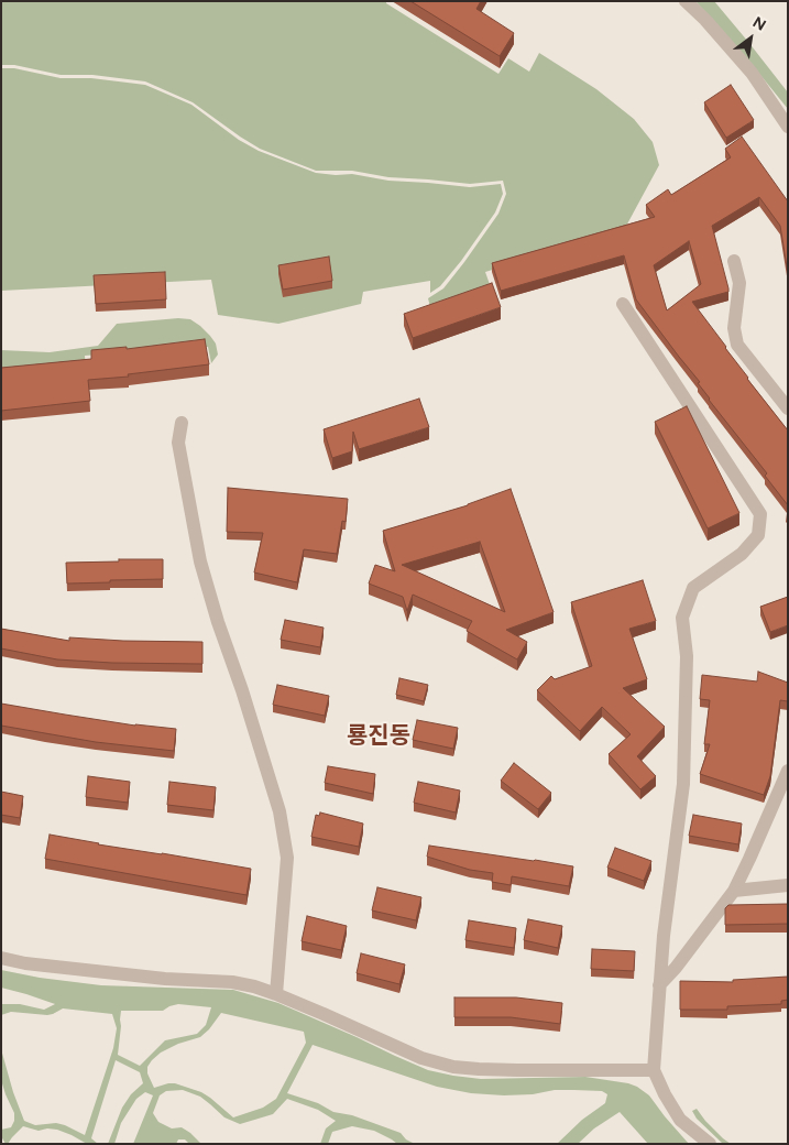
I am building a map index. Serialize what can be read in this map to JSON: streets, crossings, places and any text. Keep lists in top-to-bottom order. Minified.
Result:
{"districts":["룡진동"],"north":"top right"}
